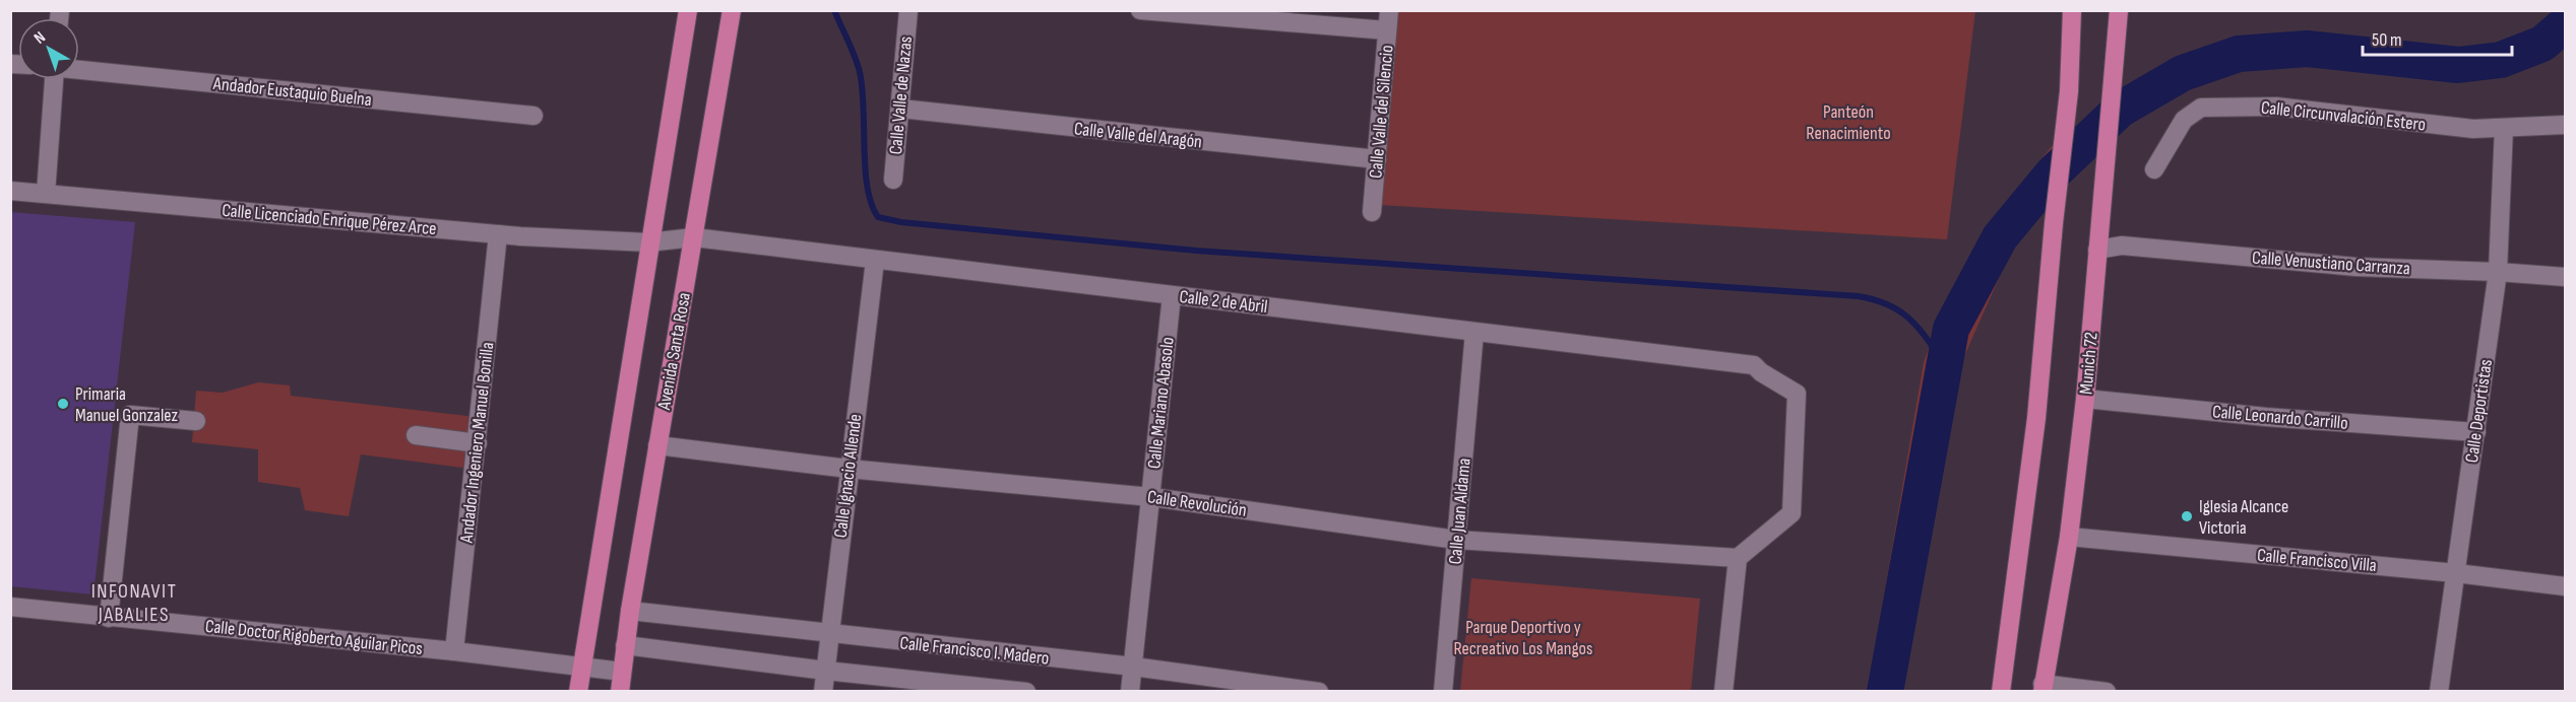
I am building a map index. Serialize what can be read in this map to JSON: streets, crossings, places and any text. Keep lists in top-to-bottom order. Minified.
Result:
{"streets":{"main road":["Avenida Santa Rosa","Munich 72"],"street":["Andador Eustaquio Buelna","Calle Valle de Nazas","Calle Valle del Silencio","Calle Circunvalación Estero","Calle Valle del Aragón","Calle Licenciado Enrique Pérez Arce","Calle Venustiano Carranza","Calle 2 de Abril","Calle Mariano Abasolo","Calle Deportistas","Calle Leonardo Carrillo","Andador Ingeniero Manuel Bonilla","Calle Ignacio Allende","Calle Revolución","Calle Juan Aldama","Calle Francisco Villa","Calle Doctor Rigoberto Aguilar Picos","Calle Francisco I. Madero"]},"crossings":[["Calle Valle de Nazas","Calle Valle del Aragón"],["Calle Valle del Silencio","Calle Valle del Aragón"],["Calle Circunvalación Estero","Calle Deportistas"],["Calle Licenciado Enrique Pérez Arce","Calle 2 de Abril"],["Calle Licenciado Enrique Pérez Arce","Avenida Santa Rosa"],["Calle Licenciado Enrique Pérez Arce","Andador Ingeniero Manuel Bonilla"],["Calle Venustiano Carranza","Munich 72"],["Calle Venustiano Carranza","Calle Deportistas"],["Calle 2 de Abril","Avenida Santa Rosa"],["Calle 2 de Abril","Calle Mariano Abasolo"],["Calle 2 de Abril","Calle Ignacio Allende"],["Calle 2 de Abril","Calle Revolución"],["Calle 2 de Abril","Calle Juan Aldama"],["Avenida Santa Rosa","Calle Revolución"],["Avenida Santa Rosa","Calle Doctor Rigoberto Aguilar Picos"],["Avenida Santa Rosa","Calle Francisco I. Madero"],["Munich 72","Calle Leonardo Carrillo"],["Munich 72","Calle Francisco Villa"],["Calle Mariano Abasolo","Calle Revolución"],["Calle Mariano Abasolo","Calle Francisco I. Madero"],["Calle Deportistas","Calle Leonardo Carrillo"],["Calle Deportistas","Calle Francisco Villa"],["Andador Ingeniero Manuel Bonilla","Calle Doctor Rigoberto Aguilar Picos"],["Calle Ignacio Allende","Calle Revolución"],["Calle Ignacio Allende","Calle Francisco I. Madero"],["Calle Revolución","Calle Juan Aldama"]],"districts":["INFONAVIT JABALIES"],"parks":["Panteón Renacimiento","Parque Deportivo y Recreativo Los Mangos"],"places":["Primaria Manuel Gonzalez","Iglesia Alcance Victoria"],"scale_bar":"50 m","north":"top left"}
